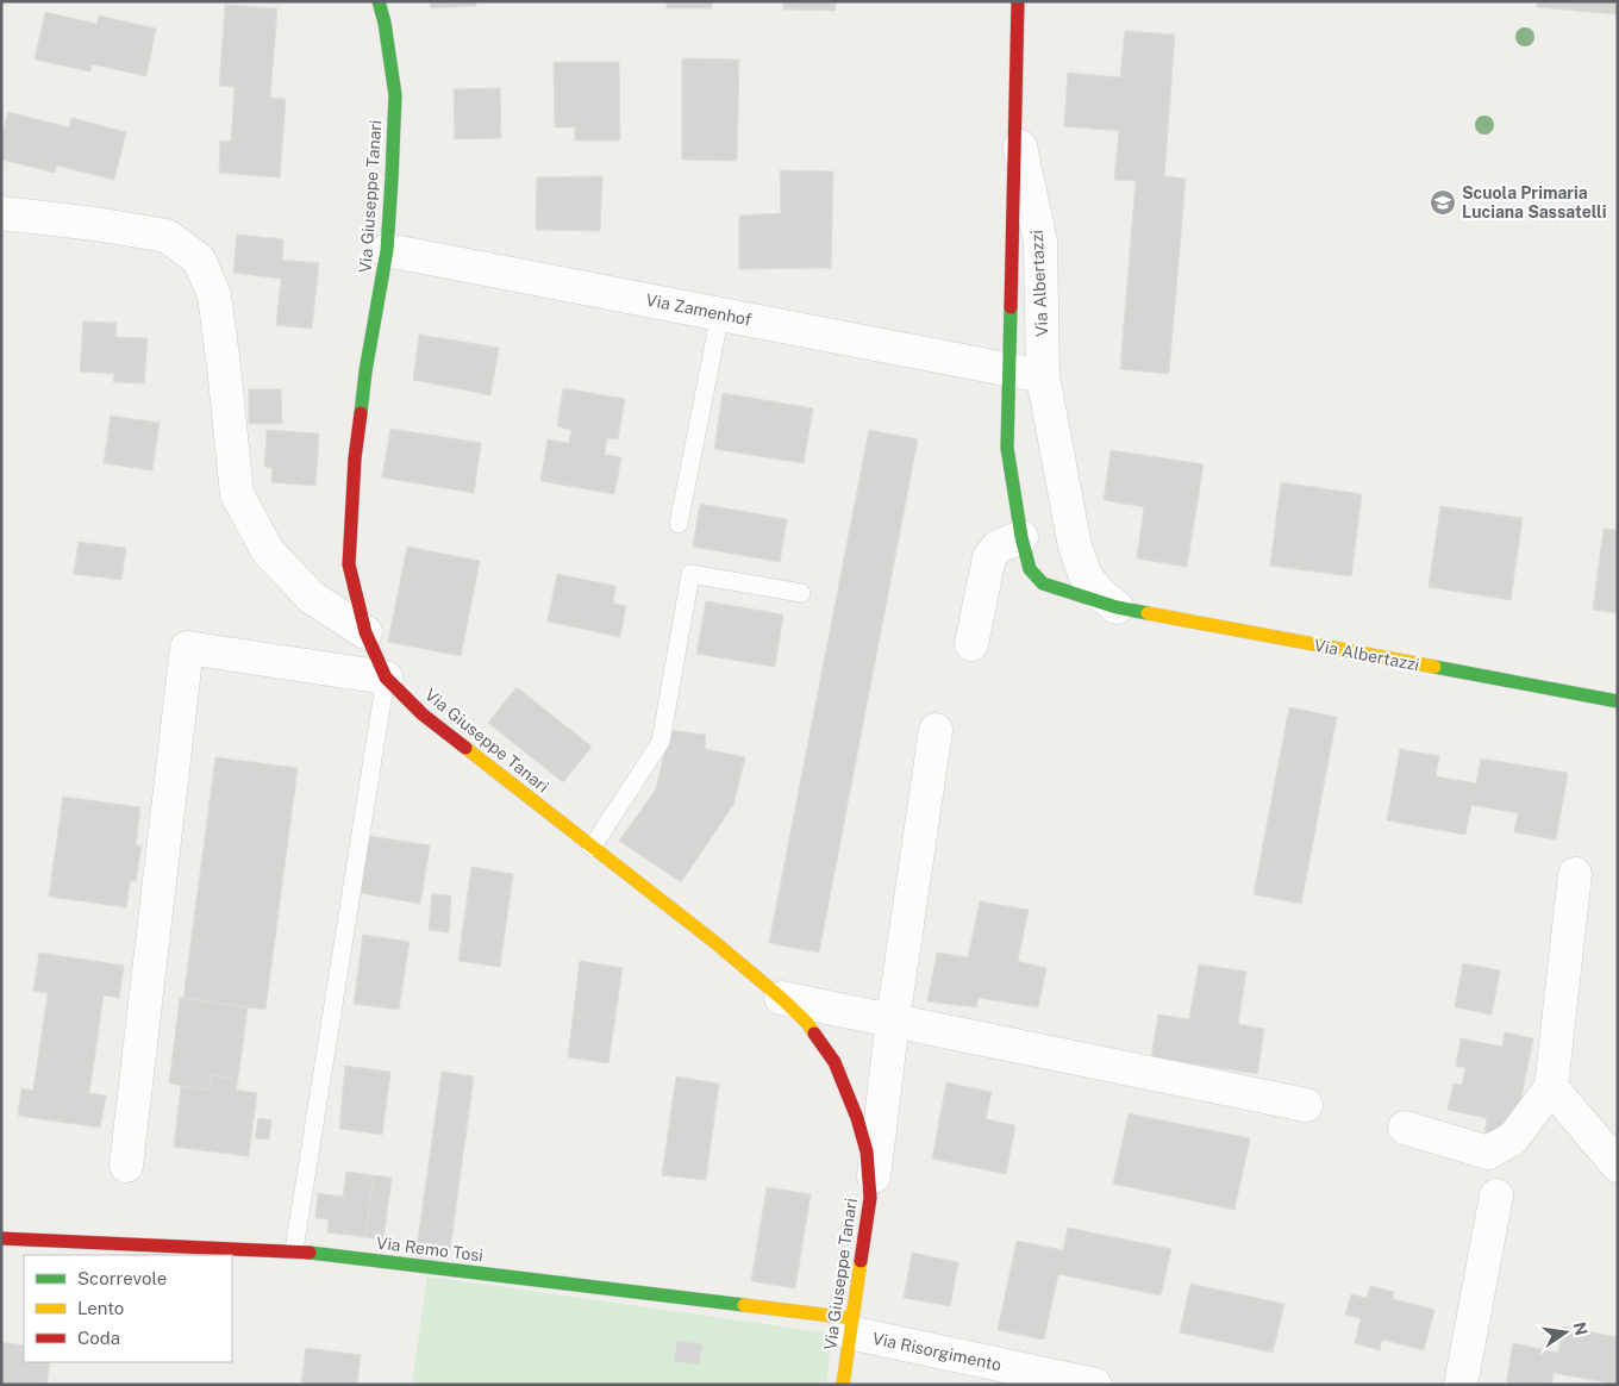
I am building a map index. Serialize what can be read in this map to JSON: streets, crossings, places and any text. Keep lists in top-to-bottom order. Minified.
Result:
{"streets":{"street":["Via Giuseppe Tanari","Via Albertazzi","Via Zamenhof","Via Remo Tosi","Via Risorgimento"]},"crossings":[["Via Giuseppe Tanari","Via Zamenhof"],["Via Giuseppe Tanari","Via Remo Tosi"],["Via Giuseppe Tanari","Via Risorgimento"],["Via Albertazzi","Via Zamenhof"],["Via Remo Tosi","Via Risorgimento"]],"places":{"school or university":["Scuola Primaria Luciana Sassatelli"]},"legend":["Scorrevole","Lento","Coda"],"north":"right"}
